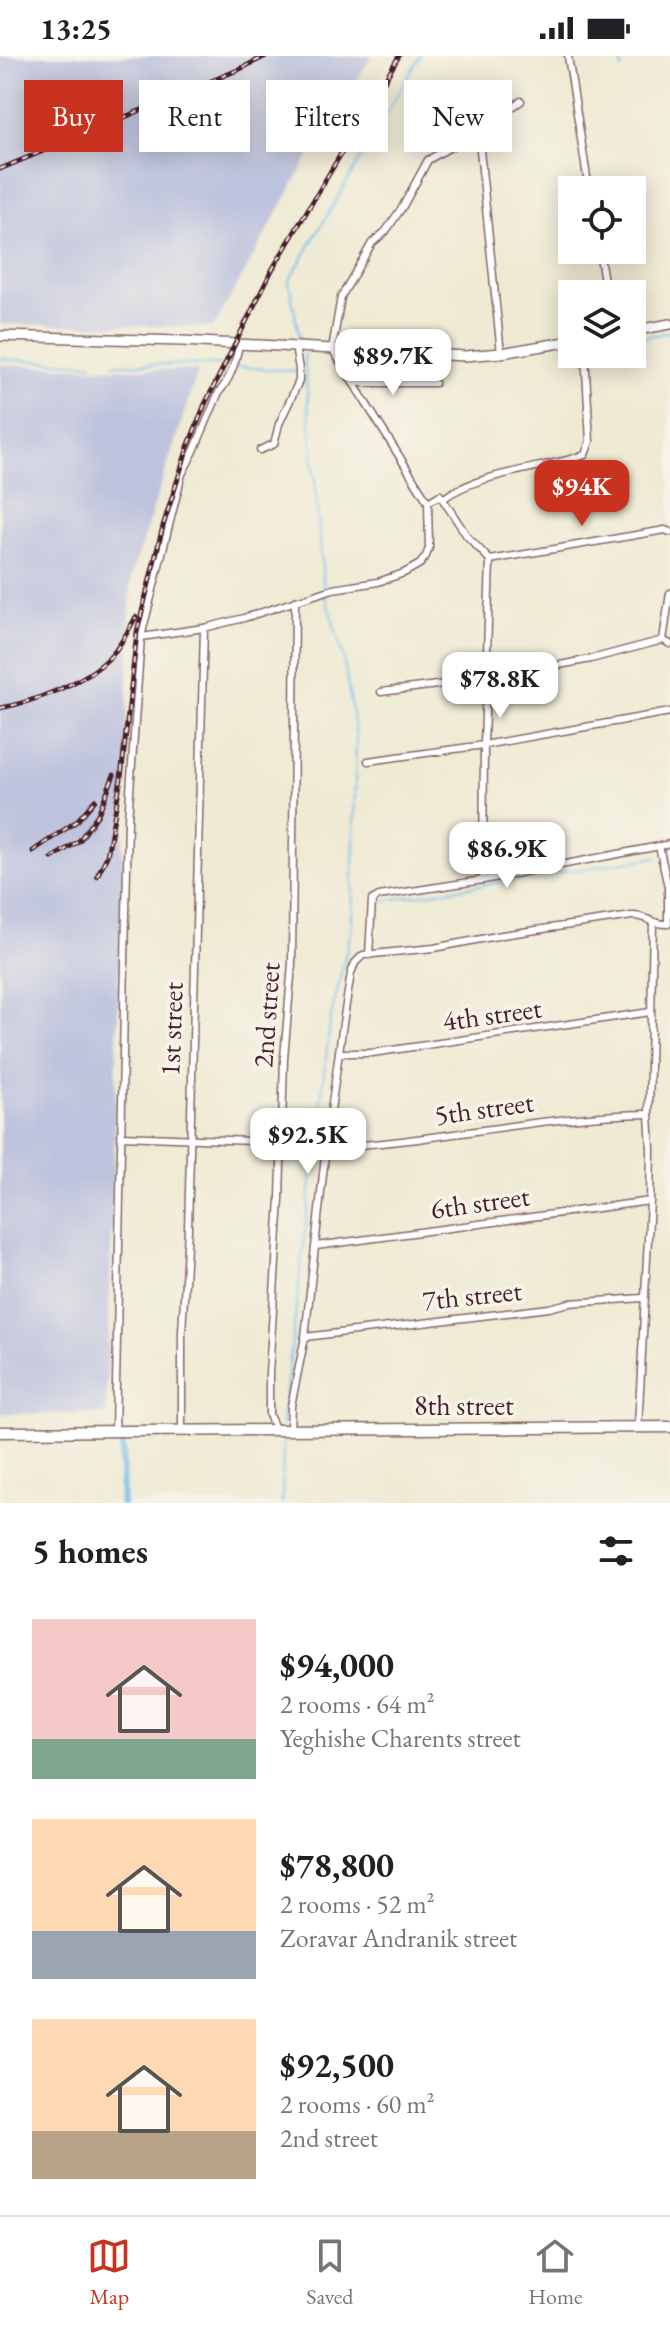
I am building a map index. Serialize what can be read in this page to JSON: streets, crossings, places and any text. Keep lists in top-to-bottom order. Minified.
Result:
{"streets":{"main road":["8th street"],"street":["4th street","2nd street","1st street","5th street","6th street","7th street"]},"crossings":[["2nd street","8th street"],["1st street","8th street"]],"page":{"status":"13:25","chip":["Buy","Rent","Filters","New"],"price":["$89.7K","$94K","$78.8K","$86.9K","$92.5K"],"heading":"5 homes","list":[{"name":"$94,000","note":"2 rooms · 64 m² · Yeghishe Charents street"},{"name":"$78,800","note":"2 rooms · 52 m² · Zoravar Andranik street"},{"name":"$92,500","note":"2 rooms · 60 m² · 2nd street"}],"tabs":["Map","Saved","Home"]}}
